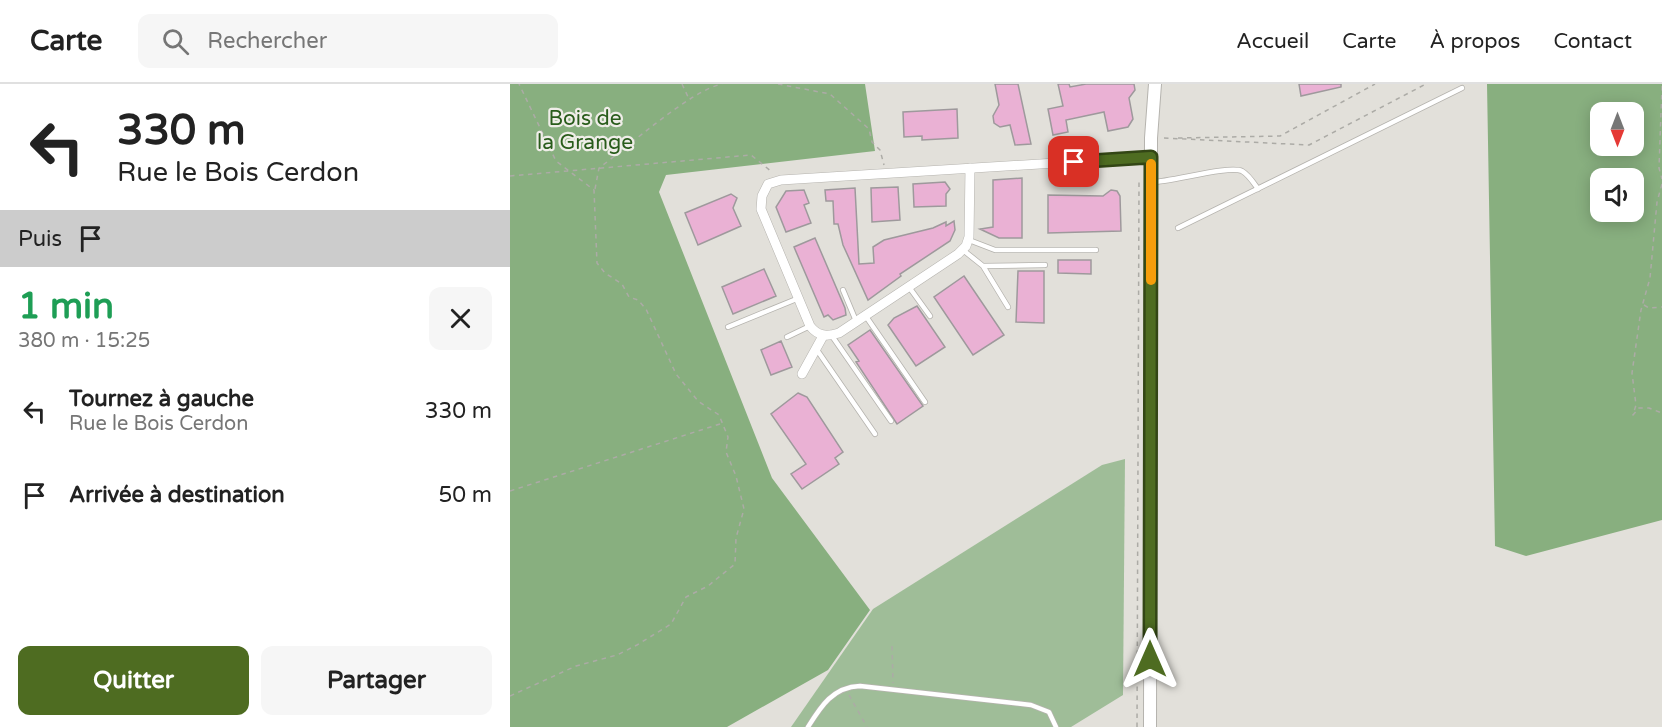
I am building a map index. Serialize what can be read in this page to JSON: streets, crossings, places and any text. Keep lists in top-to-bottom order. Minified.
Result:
{"parks":["Bois de la Grange"],"north":"bottom","page":{"header":"Carte","search":"Rechercher","nav":["Accueil","Carte","À propos","Contact"],"turn":["330 m","Rue le Bois Cerdon"],"then":"Puis","heading":["1 min","380 m · 15:25"],"list":[{"name":"Tournez à gauche","note":"Rue le Bois Cerdon","value":"330 m"},{"name":"Arrivée à destination","value":"50 m"}],"buttons":["Quitter","Partager"]}}
